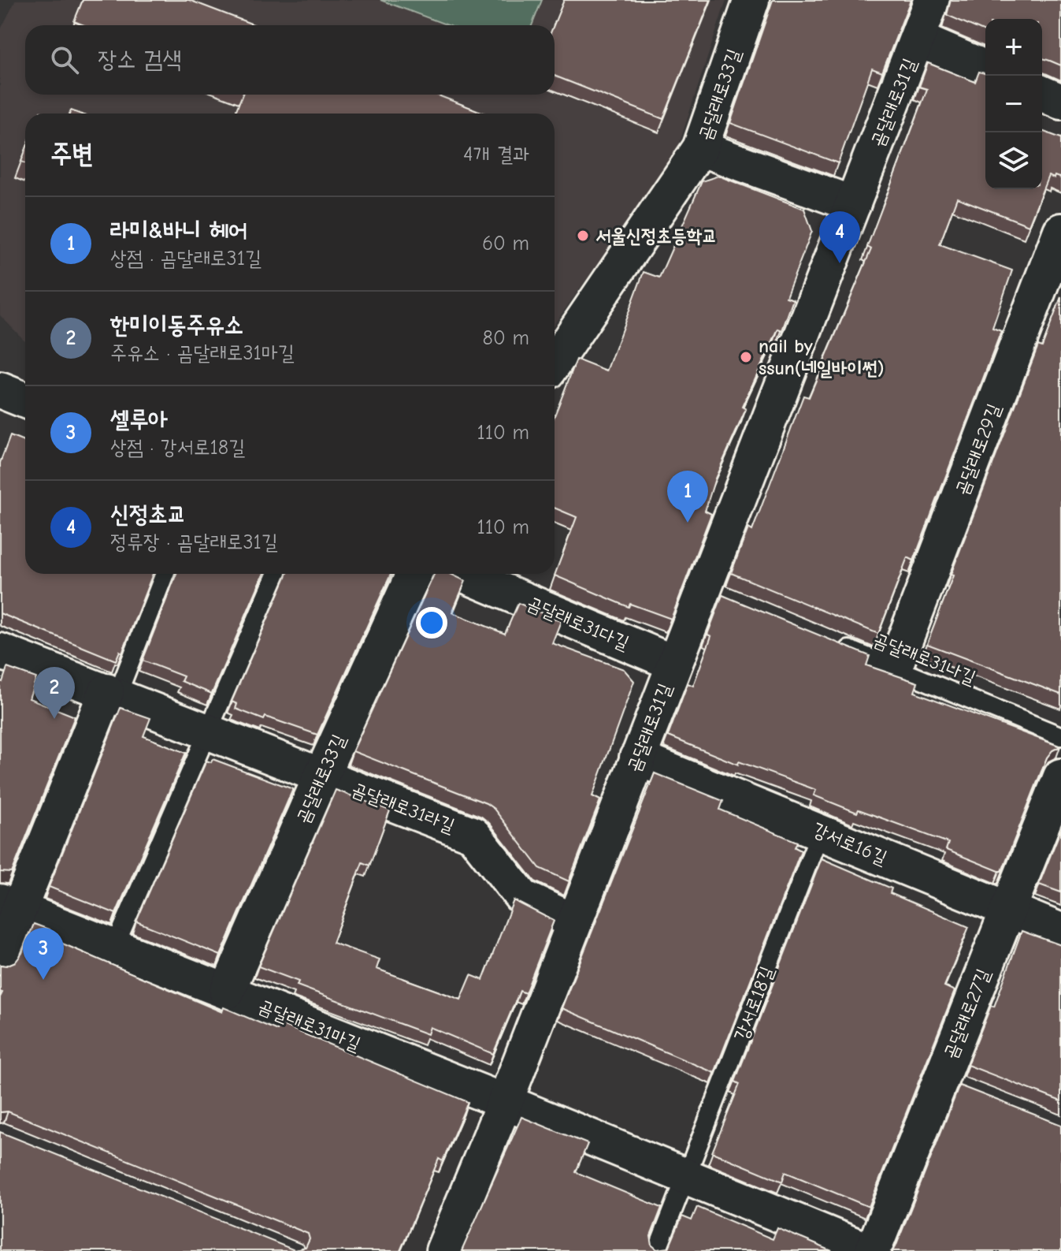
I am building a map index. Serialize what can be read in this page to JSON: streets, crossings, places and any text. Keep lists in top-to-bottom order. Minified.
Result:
{"streets":{"street":["곰달래로33길","곰달래로31길","곰달래로29길","곰달래로31다길","곰달래로31라길","강서로16길","곰달래로27길","곰달래로31마길"],"lane":["곰달래로31나길","강서로18길"]},"crossings":[["곰달래로33길","곰달래로31라길"],["곰달래로33길","곰달래로31마길"],["곰달래로31길","곰달래로31다길"],["곰달래로31길","곰달래로31라길"],["곰달래로31길","강서로16길"],["곰달래로31길","곰달래로31마길"],["곰달래로29길","곰달래로31나길"],["강서로16길","강서로18길"],["강서로16길","곰달래로27길"]],"places":["서울신정초등학교","nail by ssun(네일바이썬)"],"page":{"map_buttons":["+","−"],"search":"장소 검색","heading":["주변","4개 결과"],"list":[{"mark":"1","name":"라미&바니 헤어","note":"상점 · 곰달래로31길","value":"60 m"},{"mark":"2","name":"한미이동주유소","note":"주유소 · 곰달래로31마길","value":"80 m"},{"mark":"3","name":"셀루아","note":"상점 · 강서로18길","value":"110 m"},{"mark":"4","name":"신정초교","note":"정류장 · 곰달래로31길","value":"110 m"}],"pins":["4","1","2","3"]}}
